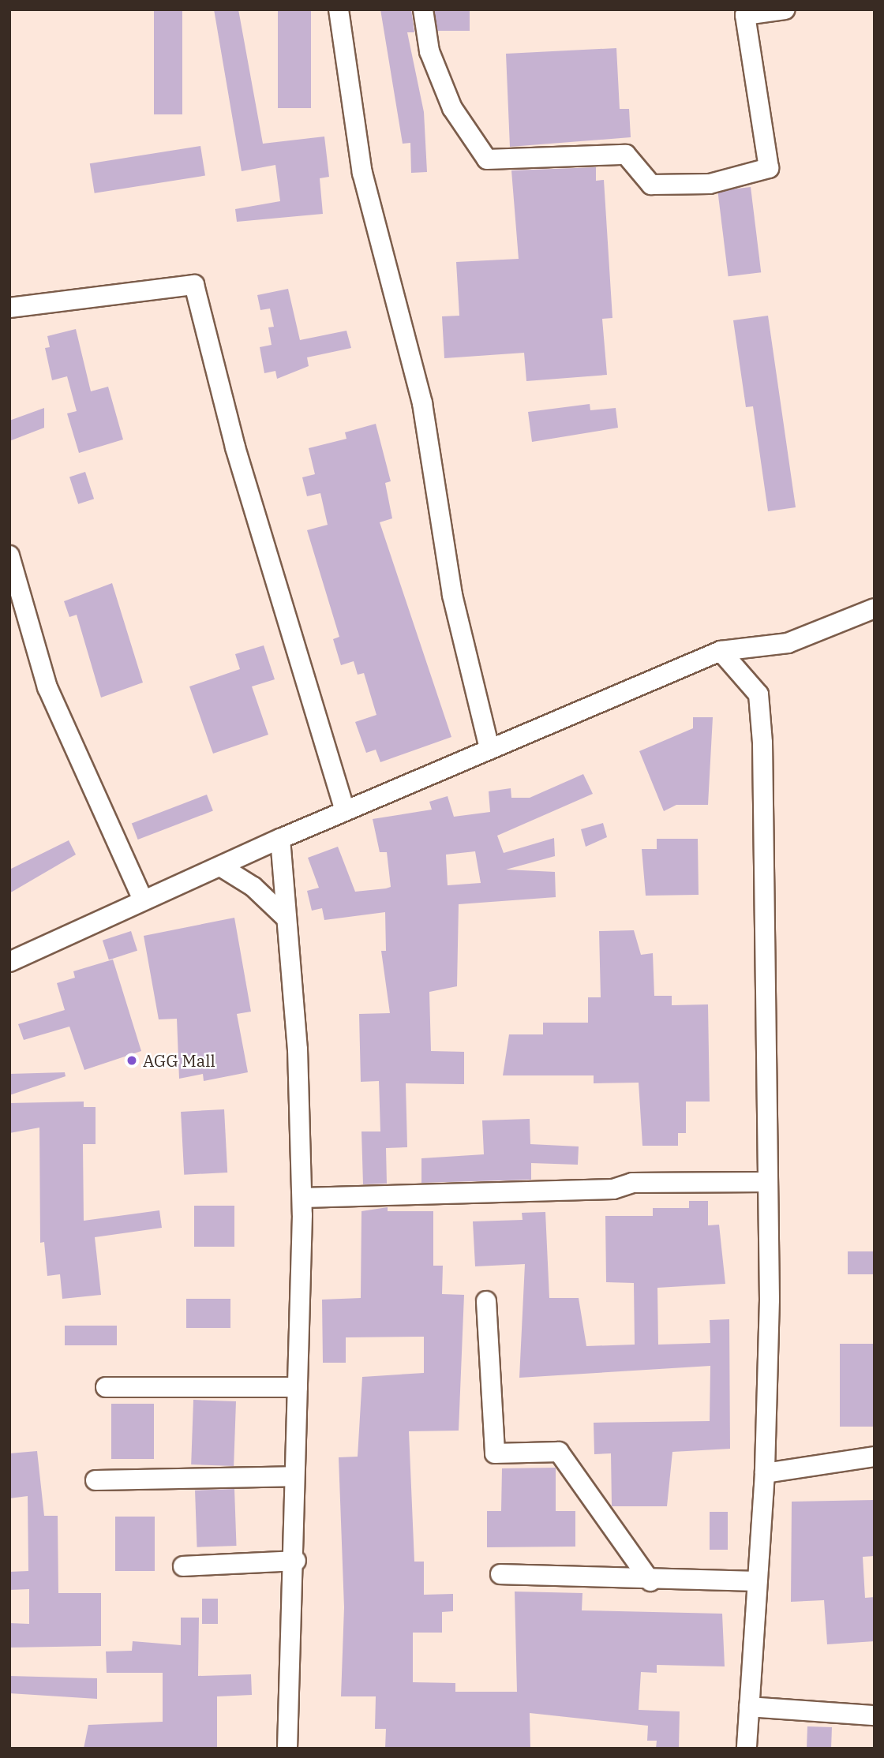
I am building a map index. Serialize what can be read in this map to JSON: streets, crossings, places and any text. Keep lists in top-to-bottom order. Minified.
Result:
{"places":["AGG Mall"]}
